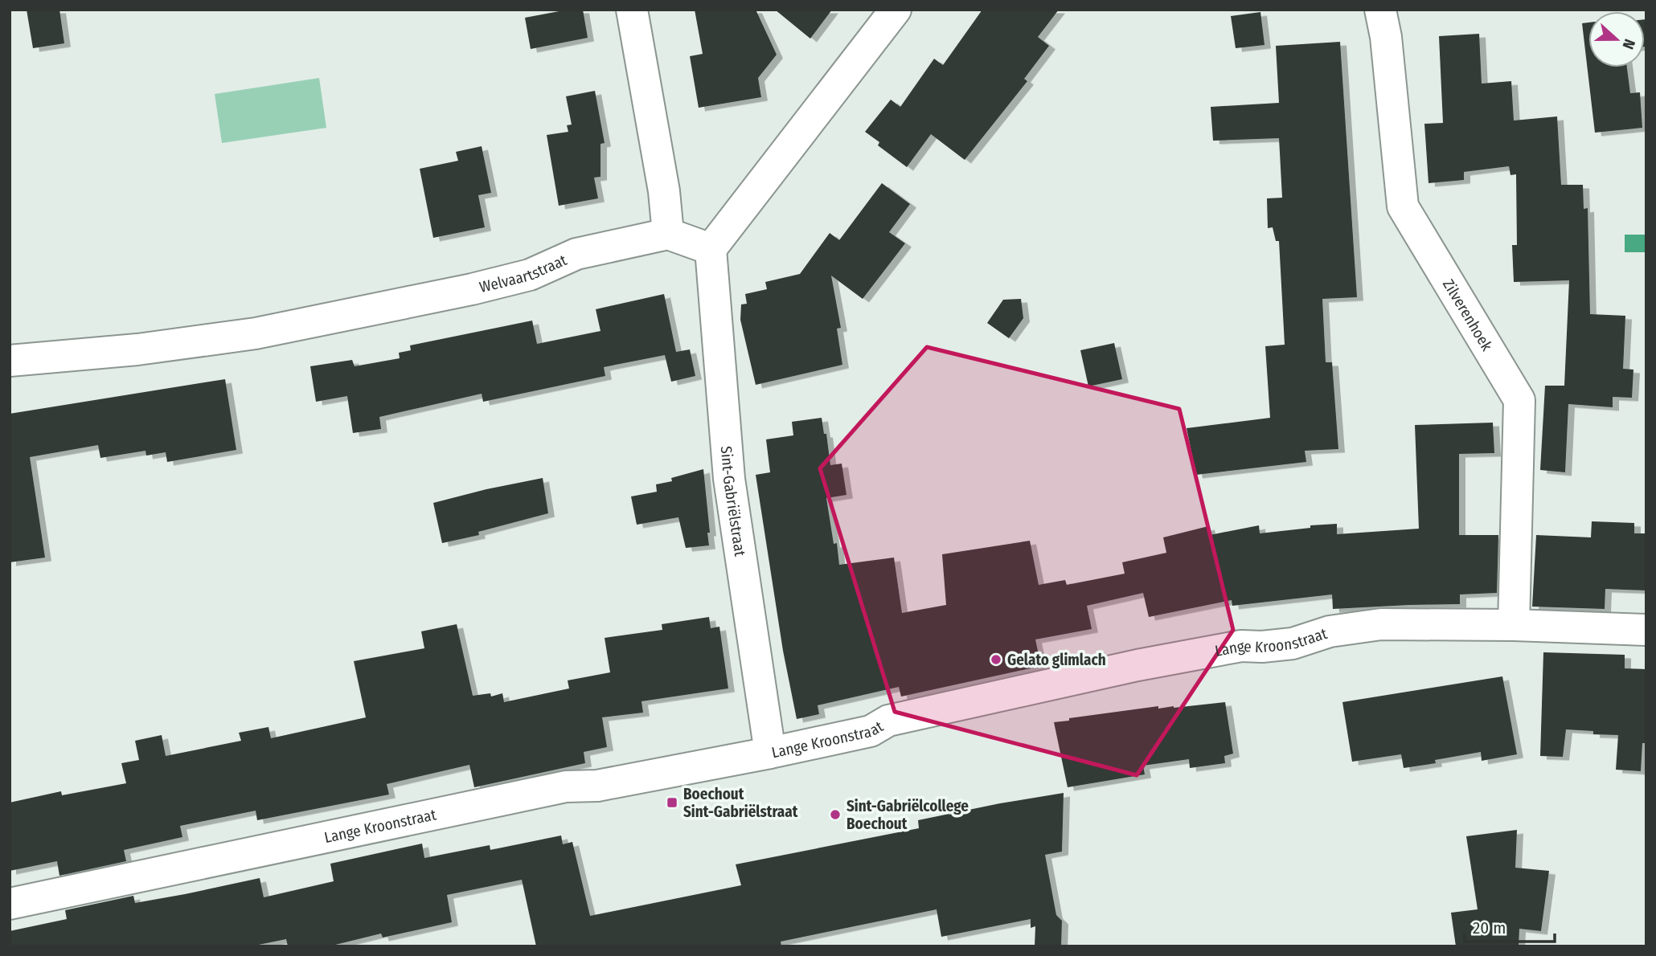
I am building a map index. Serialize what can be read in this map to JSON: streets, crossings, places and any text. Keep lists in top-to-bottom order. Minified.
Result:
{"streets":{"street":["Welvaartstraat","Zilverenhoek","Sint-Gabriëlstraat","Lange Kroonstraat"]},"crossings":[["Zilverenhoek","Lange Kroonstraat"],["Sint-Gabriëlstraat","Lange Kroonstraat"]],"places":{"other":["Gelato glimlach","Sint-Gabriëlcollege Boechout"],"transit":["Boechout Sint-Gabriëlstraat"]},"scale_bar":"20 m","north":"right"}
